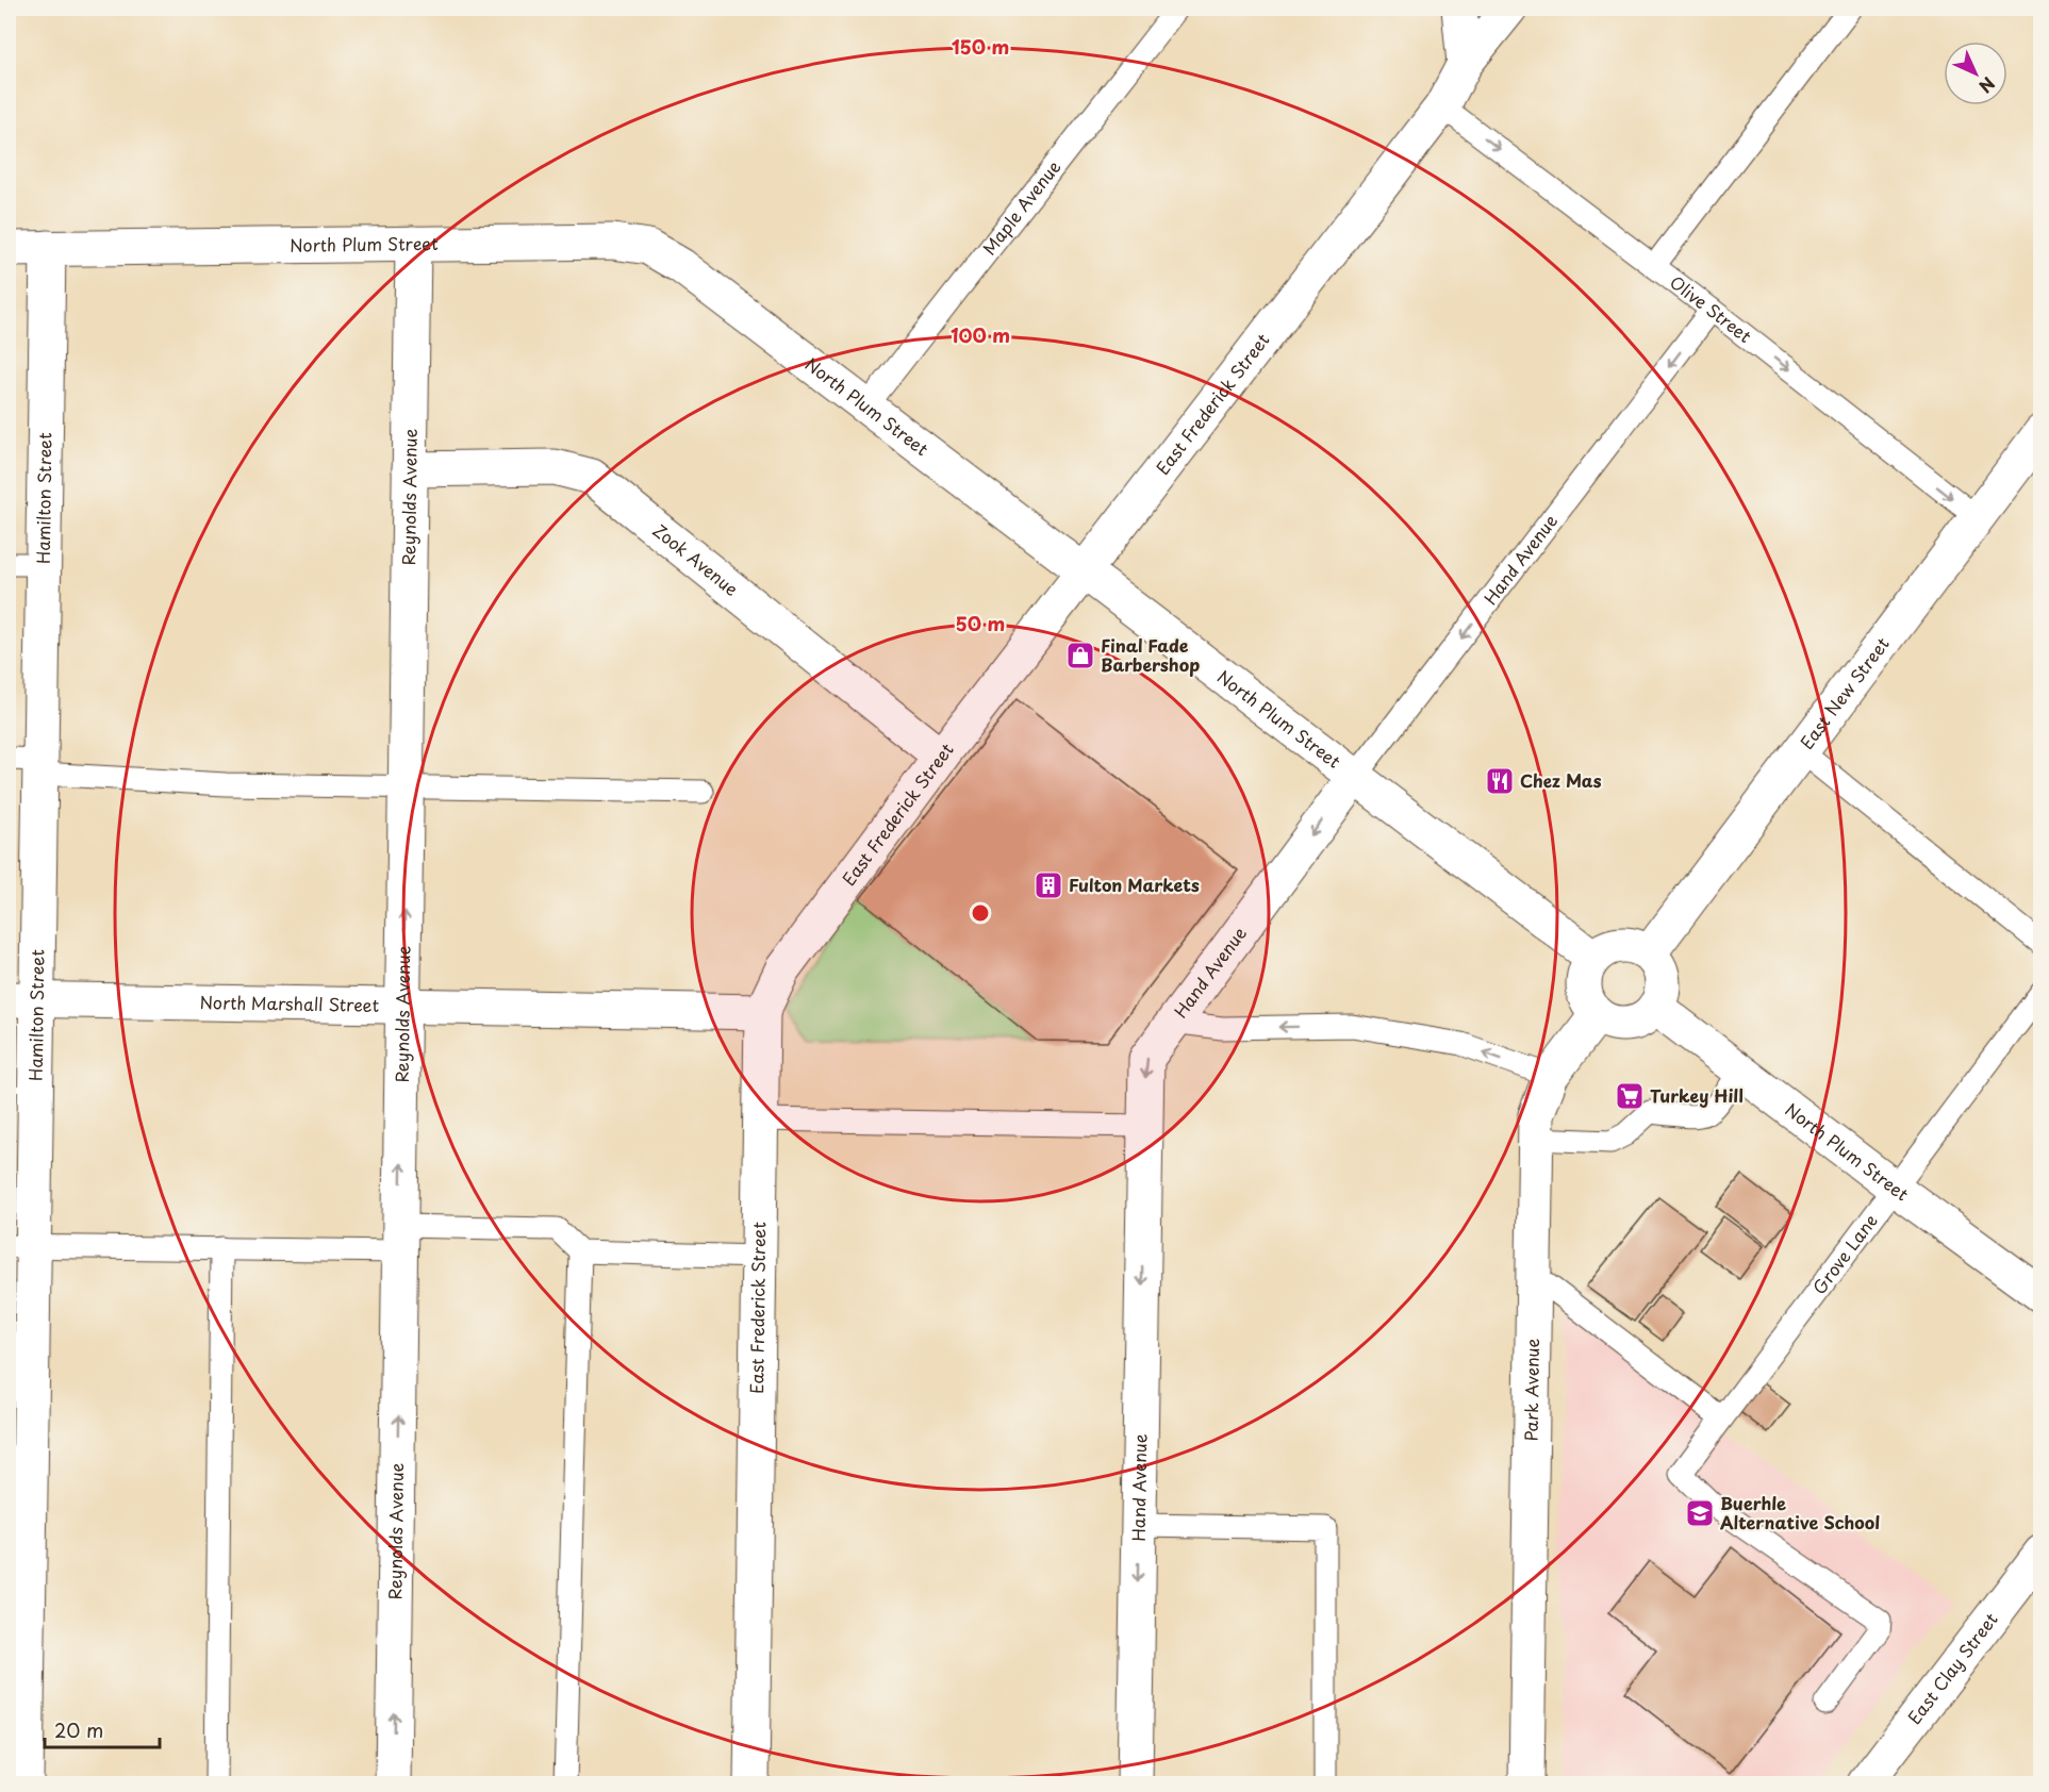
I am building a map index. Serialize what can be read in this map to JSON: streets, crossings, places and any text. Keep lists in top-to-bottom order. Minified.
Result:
{"streets":{"street":["North Plum Street","East Frederick Street","Reynolds Avenue","Hamilton Street","Hand Avenue","Zook Avenue","East New Street","North Marshall Street","Park Avenue","East Clay Street"],"lane":["Maple Avenue","Olive Street","Grove Lane"]},"crossings":[["Maple Avenue","North Plum Street"],["North Plum Street","East Frederick Street"],["North Plum Street","Reynolds Avenue"],["North Plum Street","Hamilton Street"],["North Plum Street","Hand Avenue"],["North Plum Street","East New Street"],["North Plum Street","Grove Lane"],["North Plum Street","Park Avenue"],["Olive Street","East Frederick Street"],["Olive Street","Hand Avenue"],["Olive Street","East New Street"],["East Frederick Street","Zook Avenue"],["East Frederick Street","North Marshall Street"],["Reynolds Avenue","Zook Avenue"],["Reynolds Avenue","North Marshall Street"],["Hamilton Street","North Marshall Street"],["East New Street","Park Avenue"]],"one_way":["Olive Street","Reynolds Avenue","Hand Avenue"],"places":{"shop":["Final Fade Barbershop"],"restaurant":["Chez Mas"],"building":["Fulton Markets"],"supermarket":["Turkey Hill"],"school or university":["Buerhle Alternative School"]},"scale_bar":"20 m","north":"bottom right","rings":["150 m","100 m","50 m"]}
